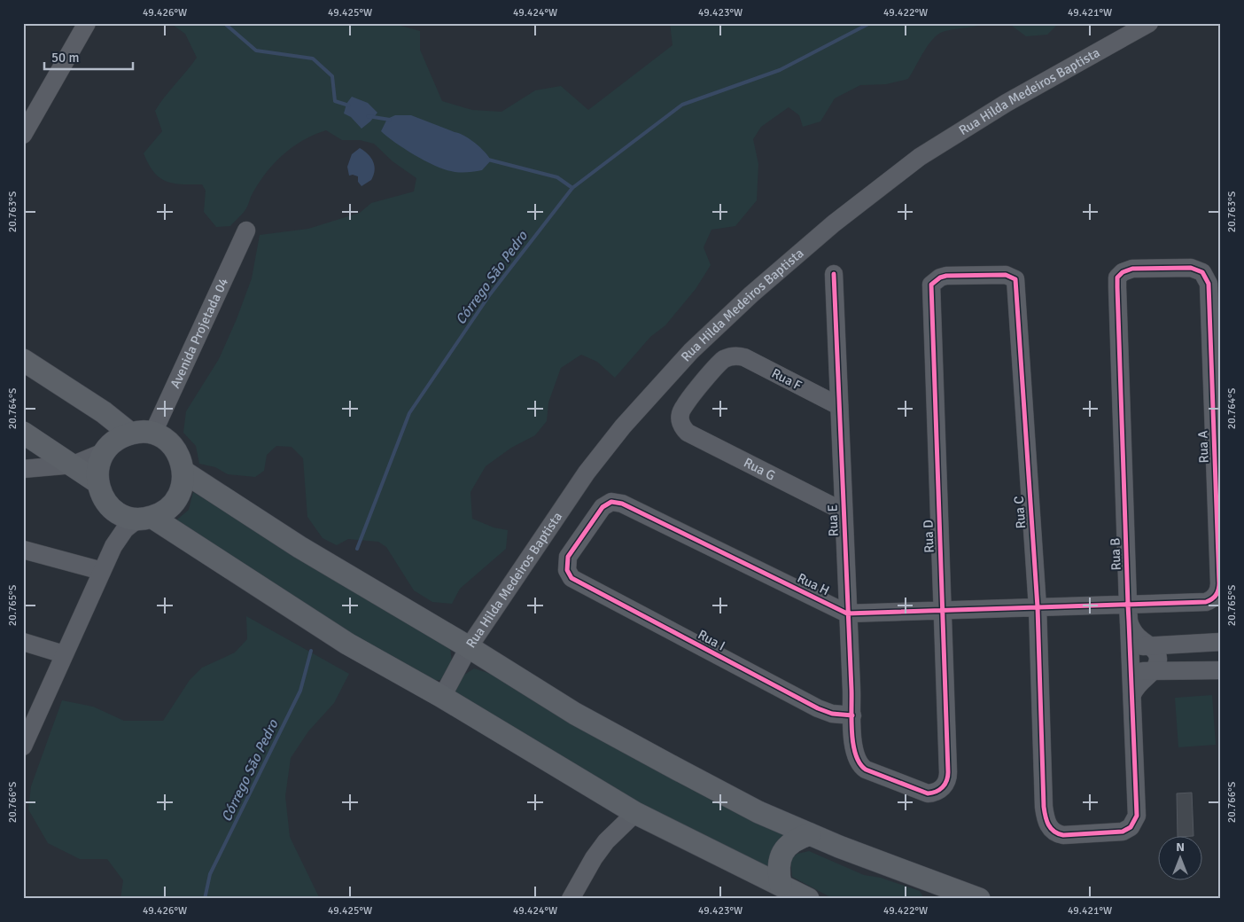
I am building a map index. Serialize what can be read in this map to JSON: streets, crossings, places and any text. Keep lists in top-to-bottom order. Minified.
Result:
{"streets":{"street":["Rua Hilda Medeiros Baptista","Avenida Projetada 04","Rua F","Rua A","Rua G","Rua C","Rua E","Rua D","Rua B","Rua H","Rua I"]},"crossings":[["Rua F","Rua G"],["Rua F","Rua E"],["Rua A","Rua B"],["Rua A","Rua H"],["Rua G","Rua E"],["Rua C","Rua D"],["Rua C","Rua B"],["Rua C","Rua H"],["Rua E","Rua D"],["Rua E","Rua H"],["Rua E","Rua I"],["Rua D","Rua H"],["Rua B","Rua H"],["Rua H","Rua I"]],"water":["Córrego São Pedro"],"scale_bar":"50 m","north":"top","coordinates":["49.426°W","49.425°W","49.424°W","49.423°W","49.422°W","49.421°W","20.763°S","20.764°S","20.765°S","20.766°S"]}
